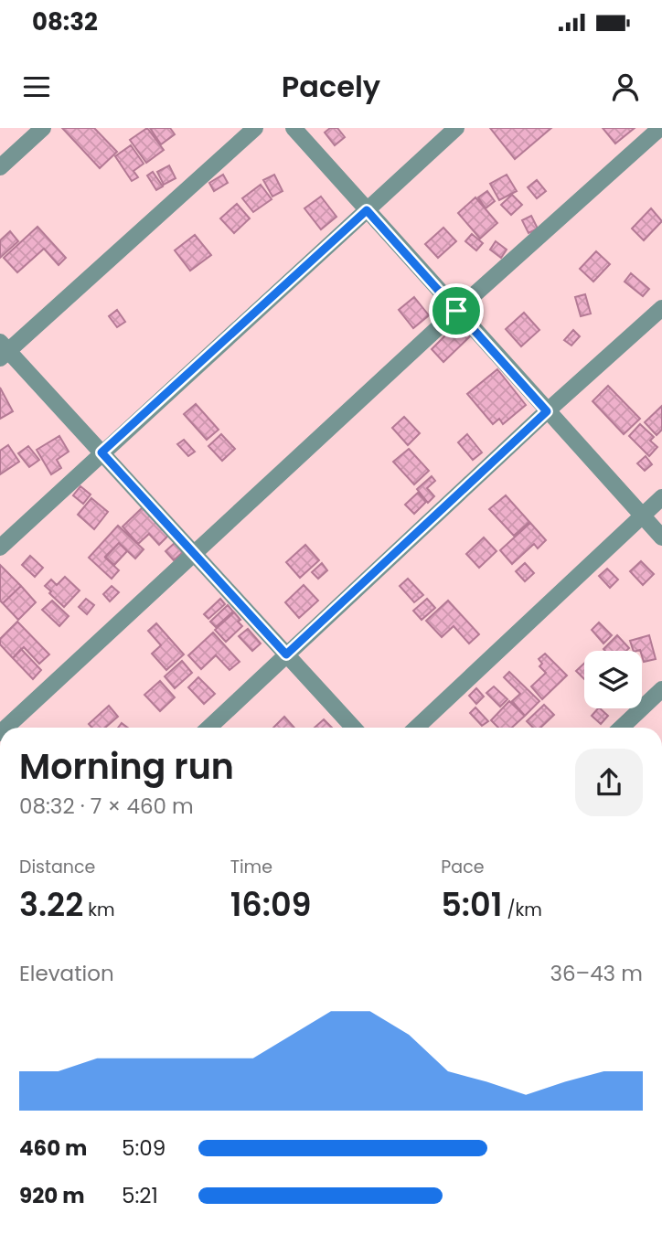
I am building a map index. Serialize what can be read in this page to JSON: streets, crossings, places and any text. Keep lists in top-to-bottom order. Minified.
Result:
{"page":{"status":"08:32","header":"Pacely","heading":["Morning run","08:32 · 7 × 460 m"],"stats":[["Distance","3.22 km"],["Time","16:09"],["Pace","5:01 /km"]],"chart":["Elevation","36–43 m"],"list":[{"name":"460 m","note":"5:09"},{"name":"920 m","note":"5:21"}]}}
